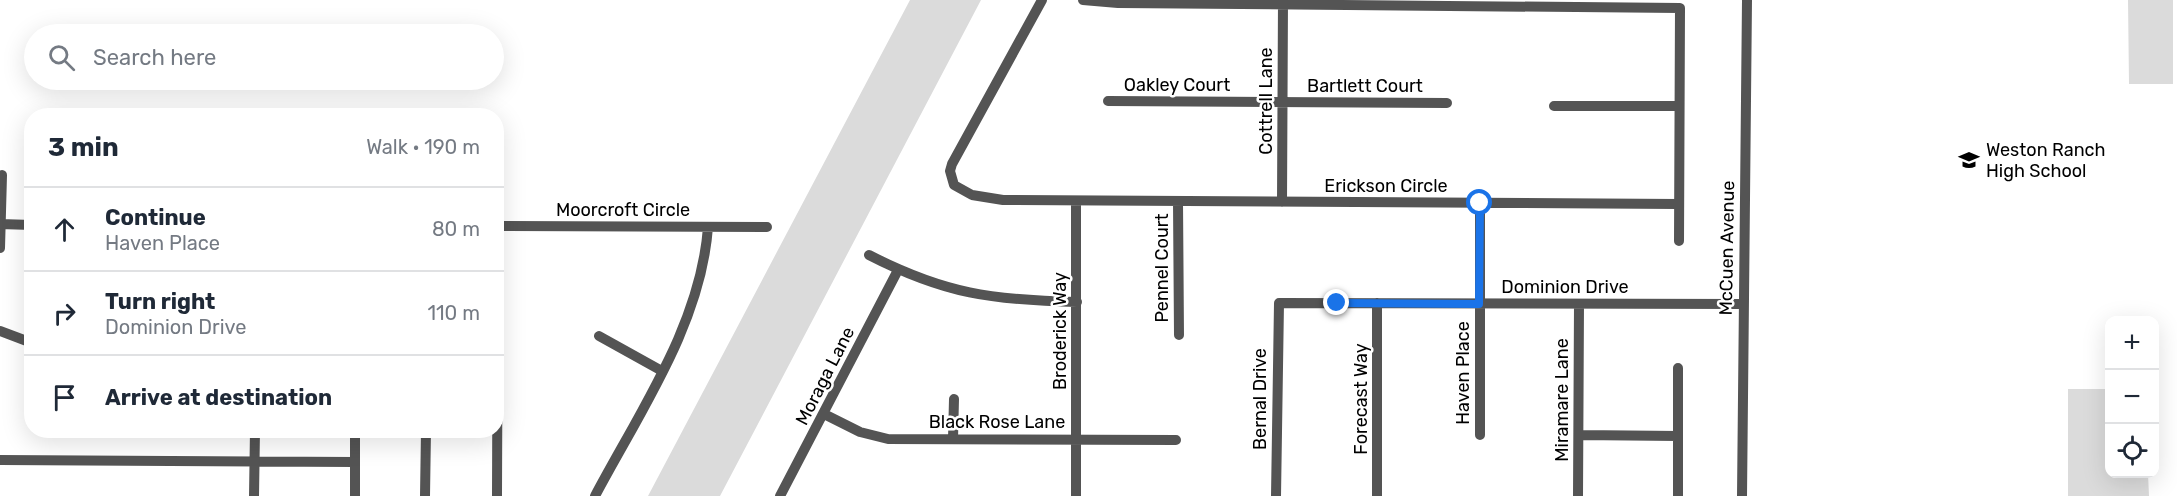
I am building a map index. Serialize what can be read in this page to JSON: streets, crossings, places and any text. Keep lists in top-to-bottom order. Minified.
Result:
{"streets":{"street":["Oakley Court","Bartlett Court","Cottrell Lane","Erickson Circle","Moorcroft Circle","McCuen Avenue","Pennel Court","Dominion Drive","Broderick Way","Haven Place","Moraga Lane","Bernal Drive","Forecast Way","Miramare Lane","Black Rose Lane"]},"crossings":[["Oakley Court","Bartlett Court"],["Oakley Court","Cottrell Lane"],["Bartlett Court","Cottrell Lane"],["Cottrell Lane","Erickson Circle"],["Erickson Circle","Pennel Court"],["Erickson Circle","Broderick Way"],["Erickson Circle","Haven Place"],["McCuen Avenue","Dominion Drive"],["Dominion Drive","Haven Place"],["Dominion Drive","Bernal Drive"],["Dominion Drive","Forecast Way"],["Dominion Drive","Miramare Lane"],["Broderick Way","Black Rose Lane"],["Moraga Lane","Black Rose Lane"]],"places":{"school or university":["Weston Ranch High School"]},"page":{"search":"Search here","heading":["3 min","Walk · 190 m"],"list":[["Continue","Haven Place","80 m"],["Turn right","Dominion Drive","110 m"],"Arrive at destination"],"map_buttons":["+","−"]}}
